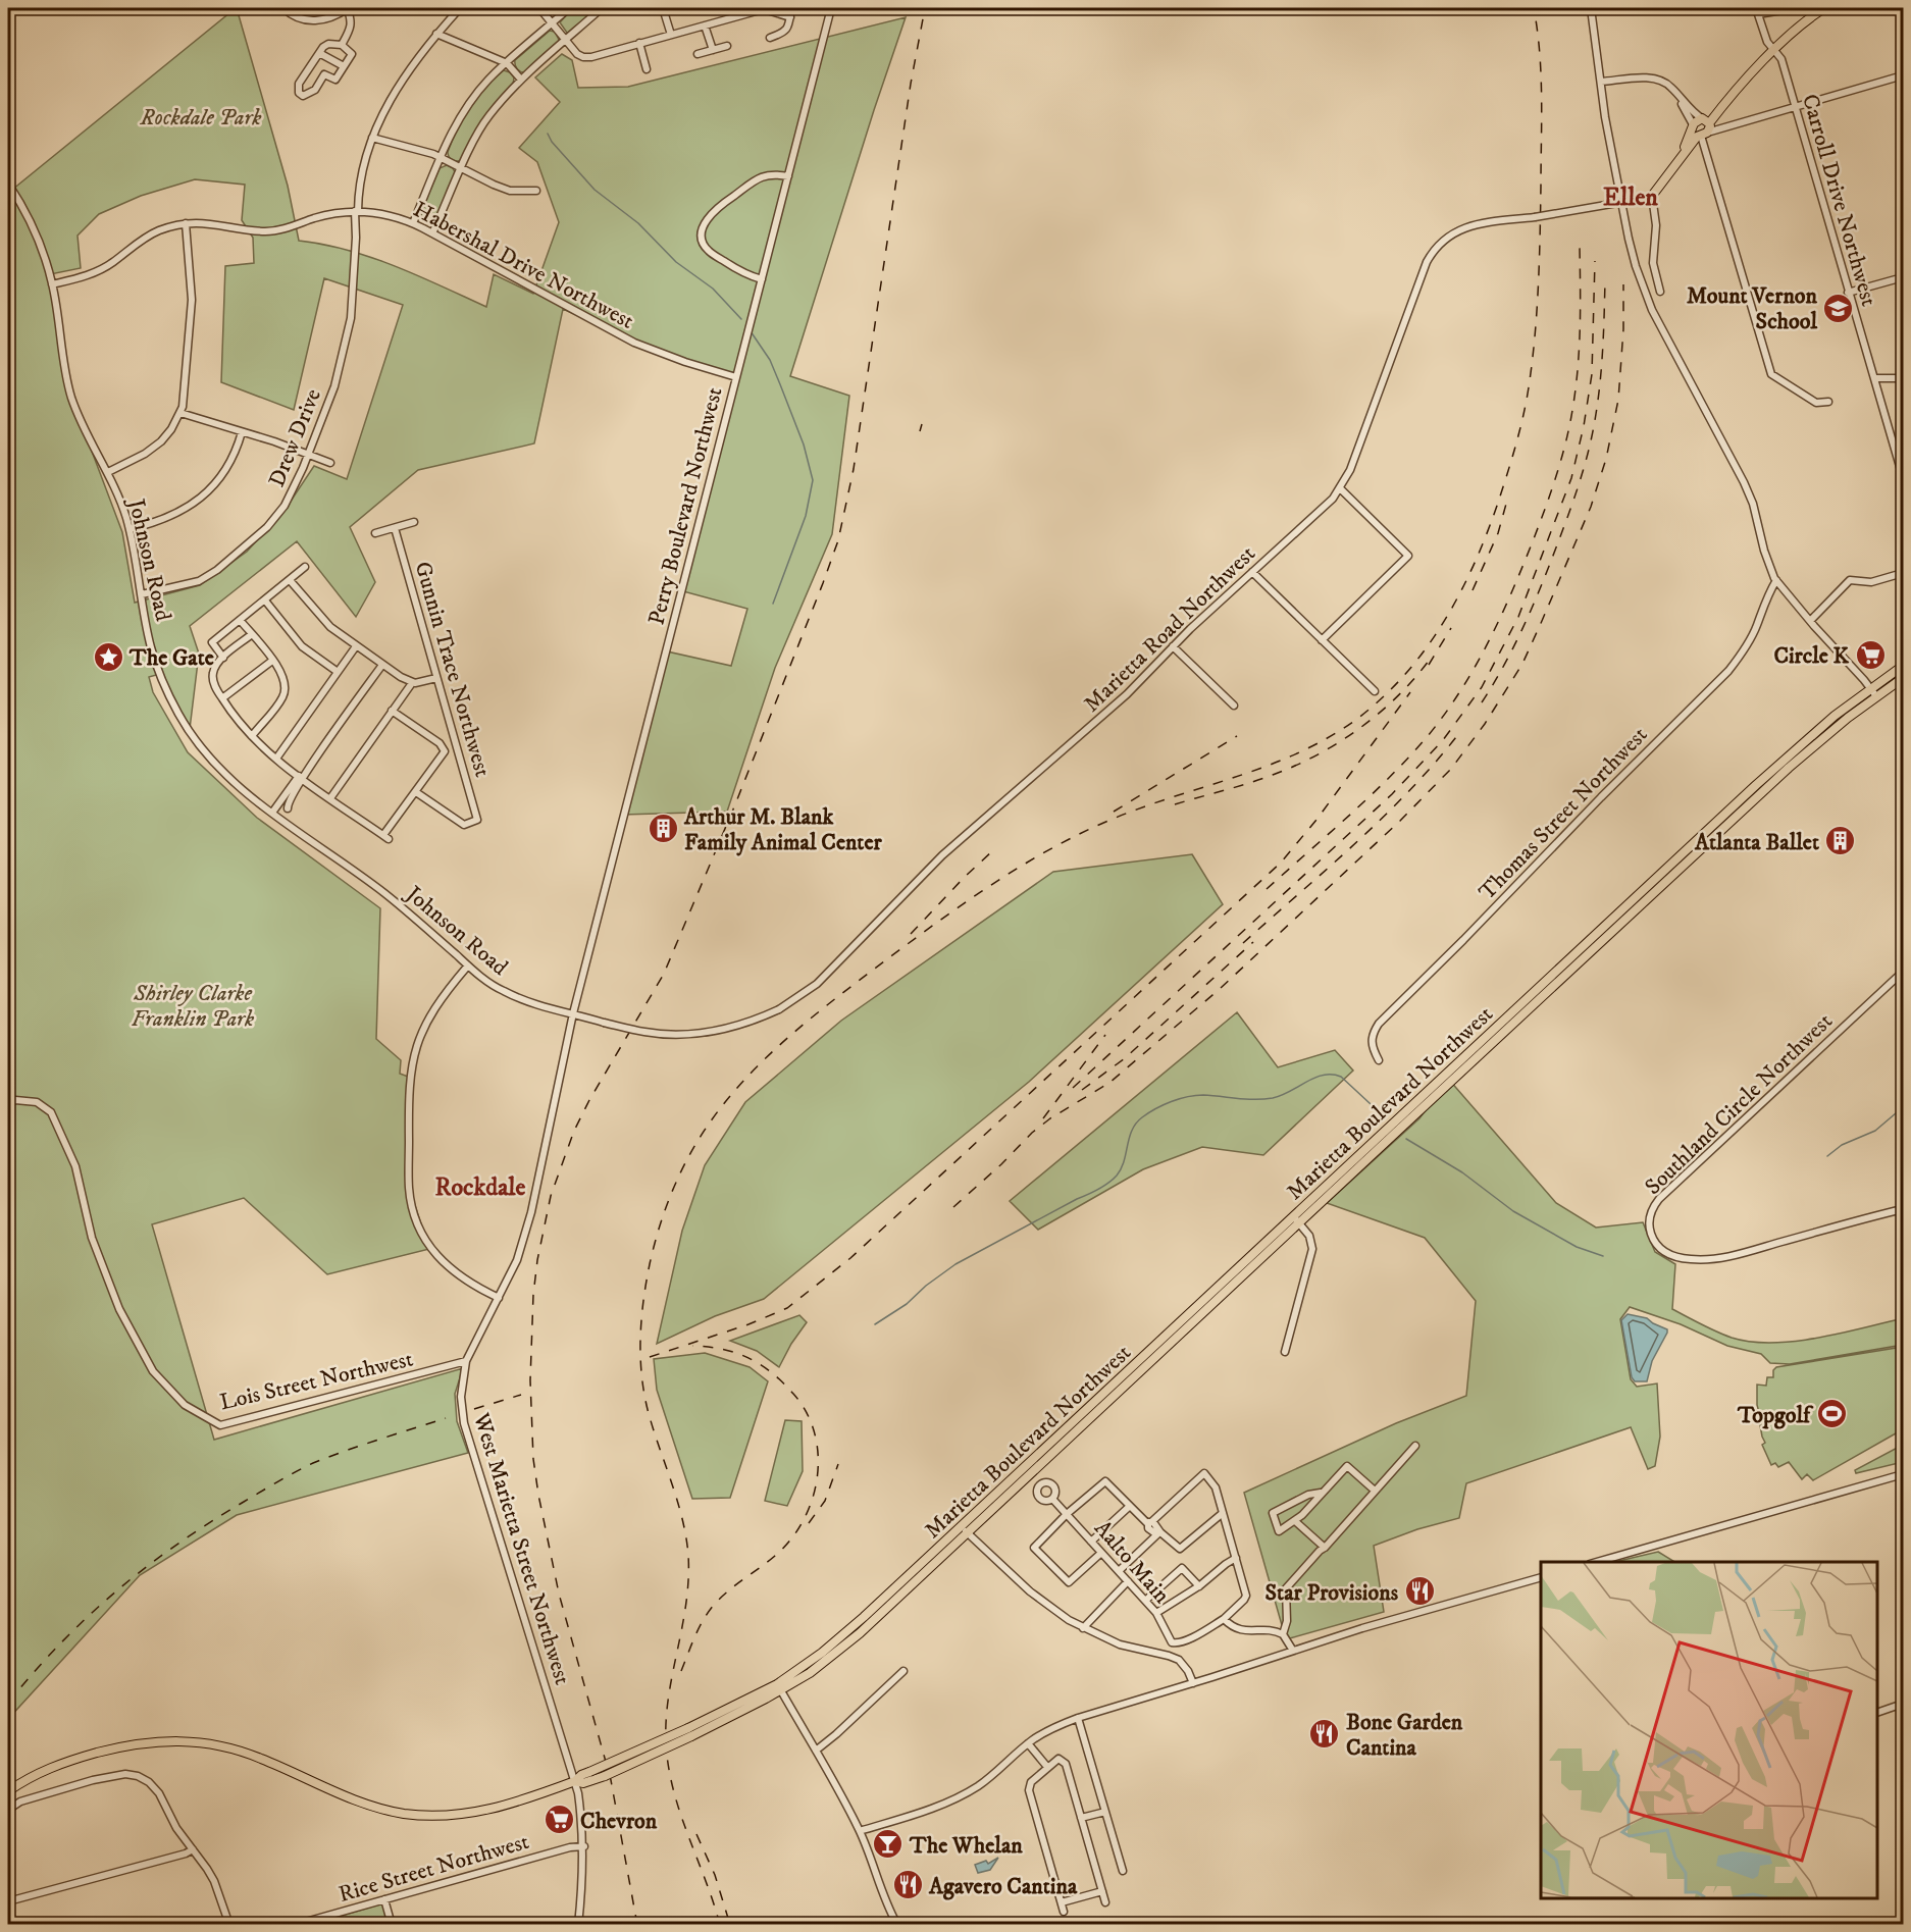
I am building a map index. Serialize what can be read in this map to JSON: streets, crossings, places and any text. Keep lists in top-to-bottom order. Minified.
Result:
{"streets":{"main road":["Marietta Boulevard Northwest"],"street":["Carroll Drive Northwest","Habershal Drive Northwest","Drew Drive","Perry Boulevard Northwest","Johnson Road","Marietta Road Northwest","Gunnin Trace Northwest","Thomas Street Northwest","Southland Circle Northwest","Lois Street Northwest","West Marietta Street Northwest","Aalto Main","Rice Street Northwest"]},"crossings":[["Habershal Drive Northwest","Drew Drive"],["Habershal Drive Northwest","Perry Boulevard Northwest"],["Habershal Drive Northwest","Johnson Road"],["Drew Drive","Johnson Road"],["Perry Boulevard Northwest","Johnson Road"],["Perry Boulevard Northwest","Marietta Road Northwest"],["Perry Boulevard Northwest","West Marietta Street Northwest"],["Johnson Road","Marietta Road Northwest"],["Johnson Road","West Marietta Street Northwest"],["Marietta Road Northwest","West Marietta Street Northwest"],["Lois Street Northwest","West Marietta Street Northwest"],["West Marietta Street Northwest","Rice Street Northwest"]],"districts":["Ellen","Rockdale"],"parks":["Rockdale Park","Shirley Clarke Franklin Park"],"places":{"school or university":["Mount Vernon School"],"supermarket":["Circle K","Chevron"],"place":["The Gate"],"building":["Arthur M. Blank Family Animal Center","Atlanta Ballet"],"sports":["Topgolf"],"restaurant":["Star Provisions","Bone Garden Cantina","Agavero Cantina"],"bar":["The Whelan"]}}
